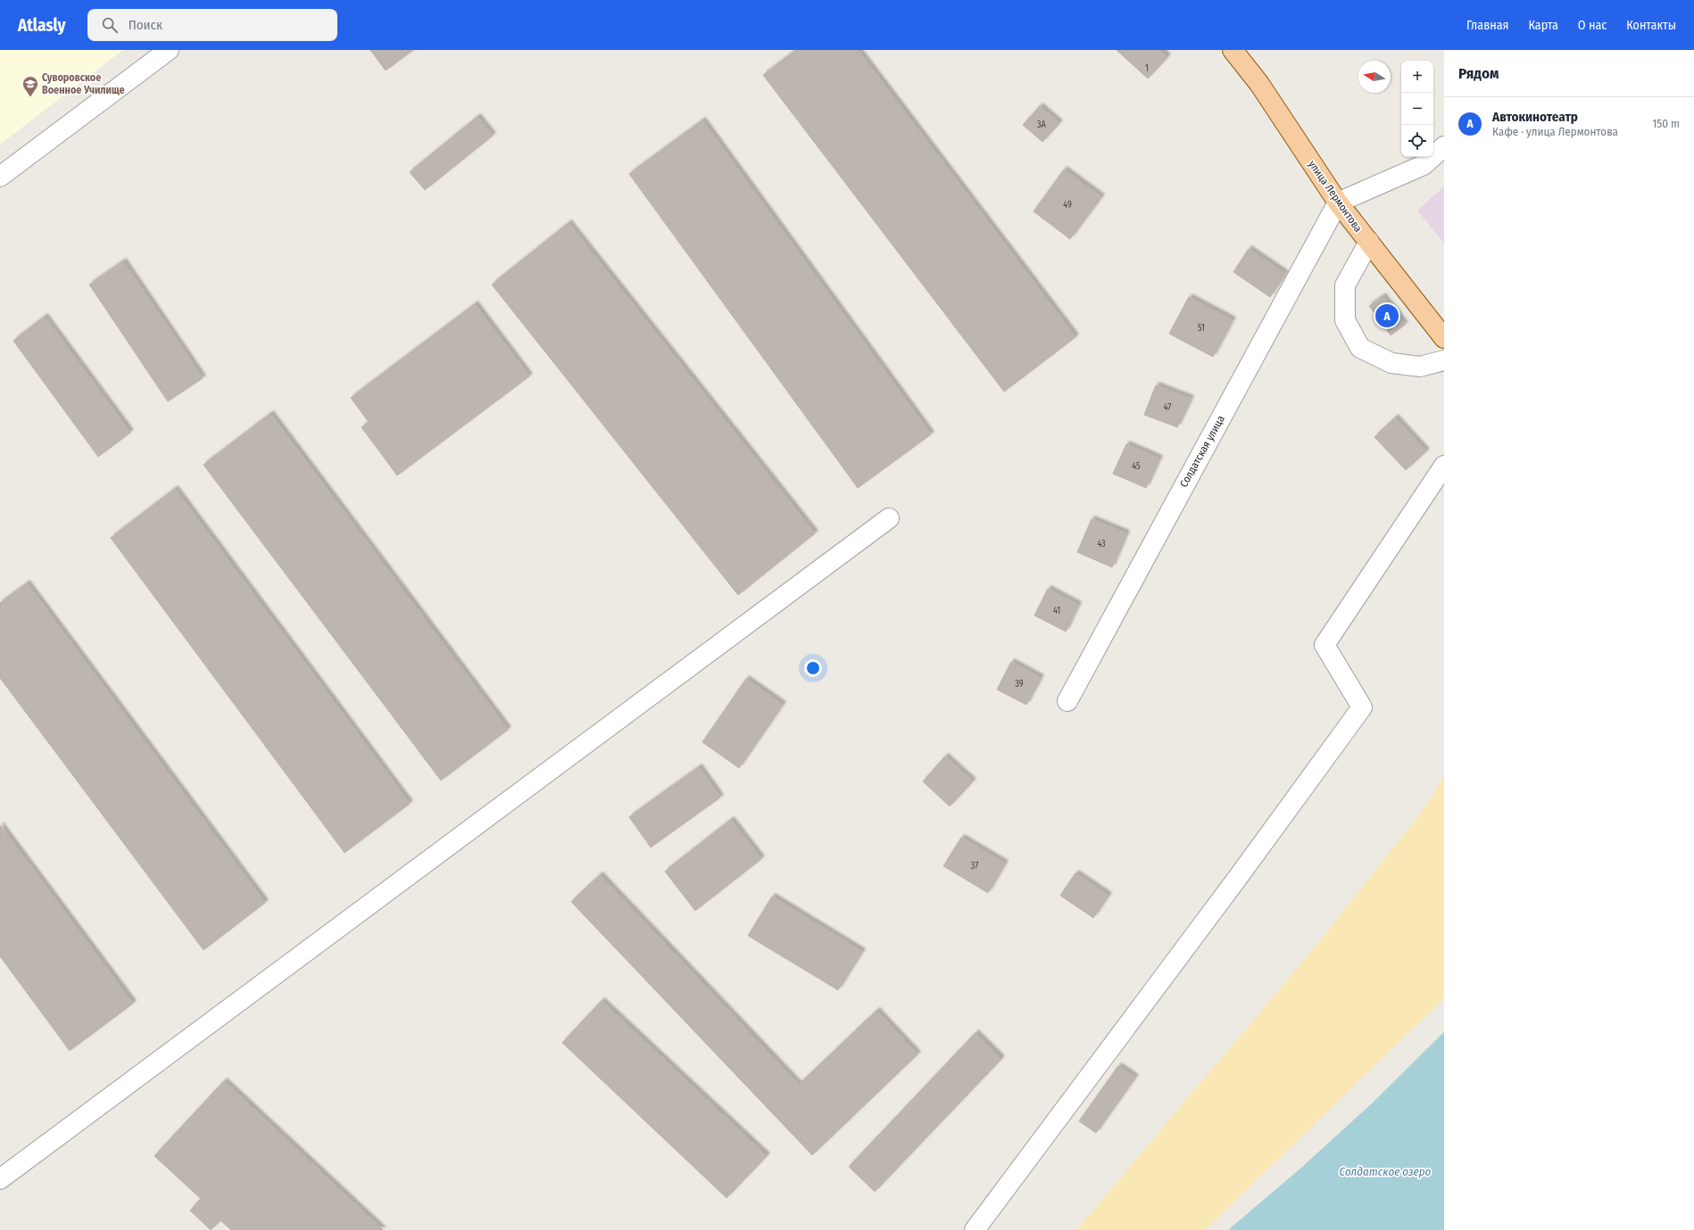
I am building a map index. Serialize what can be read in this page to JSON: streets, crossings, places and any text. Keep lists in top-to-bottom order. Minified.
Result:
{"streets":{"main road":["улица Лермонтова"],"street":["Солдатская улица"]},"crossings":[["улица Лермонтова","Солдатская улица"]],"water":["Солдатское озеро"],"places":{"school or university":["Суворовское Военное Училище"]},"house_numbers":["1","3А","49","51","47","45","43","41","39","37"],"north":"left","page":{"header":"Atlasly","search":"Поиск","nav":["Главная","Карта","О нас","Контакты"],"heading":"Рядом","map_buttons":["+","−"],"list":[{"mark":"A","name":"Автокинотеатр","note":"Кафе · улица Лермонтова","value":"150 m"}],"pins":"A"}}
